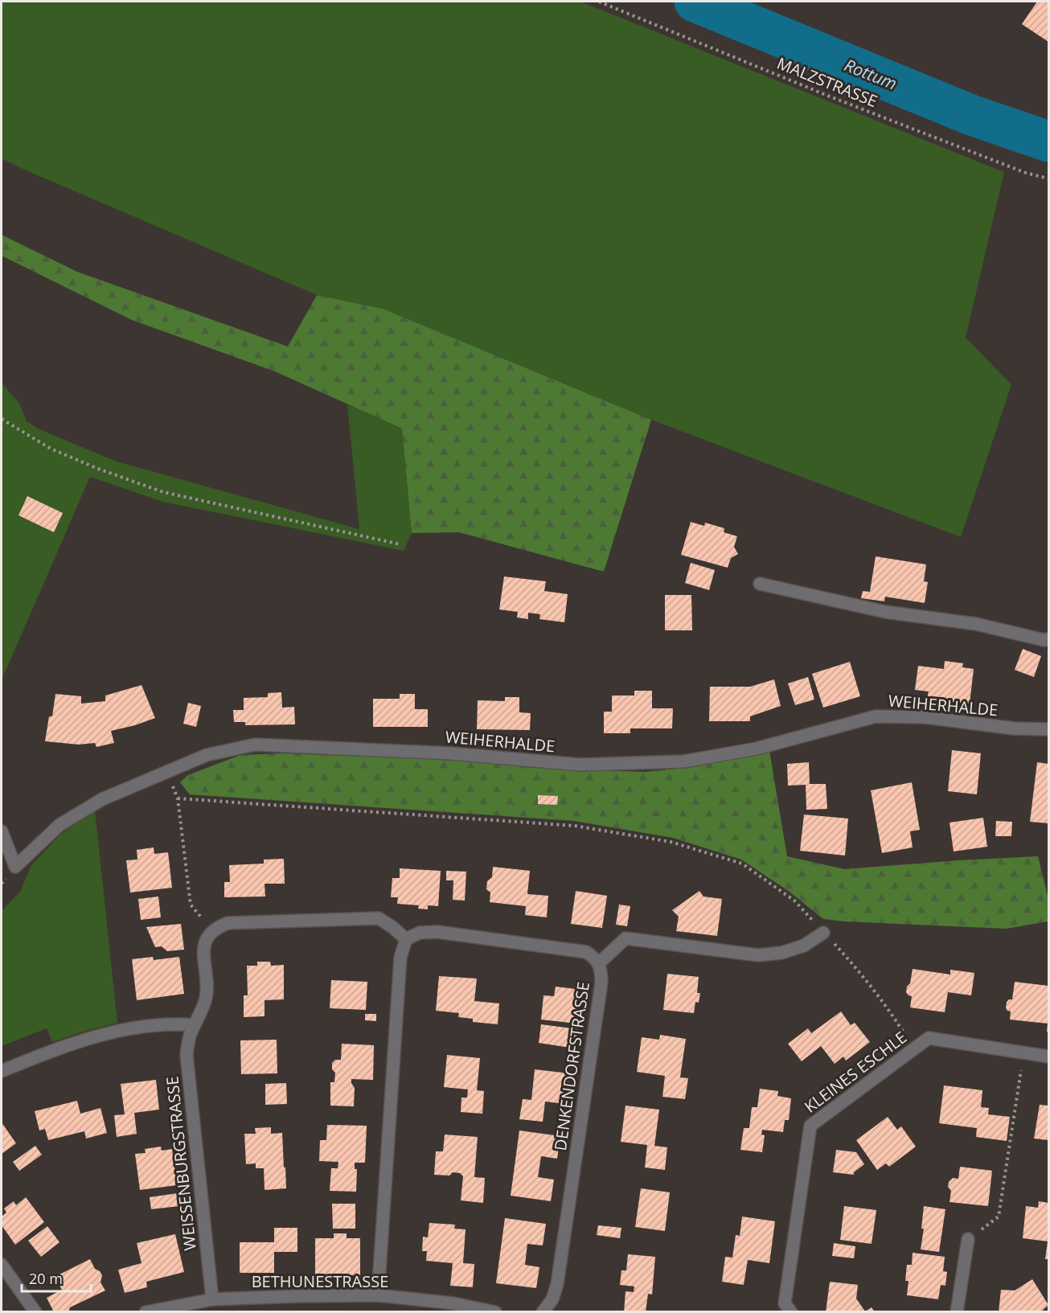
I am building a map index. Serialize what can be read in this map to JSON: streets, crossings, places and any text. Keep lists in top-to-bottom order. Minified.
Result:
{"streets":{"street":["WEIHERHALDE","DENKENDORFSTRASSE","KLEINES ESCHLE","WEISSENBURGSTRASSE","BETHUNESTRASSE"],"path":["MALZSTRASSE"]},"crossings":[["WEISSENBURGSTRASSE","BETHUNESTRASSE"]],"water":["Rottum"],"scale_bar":"20 m"}
